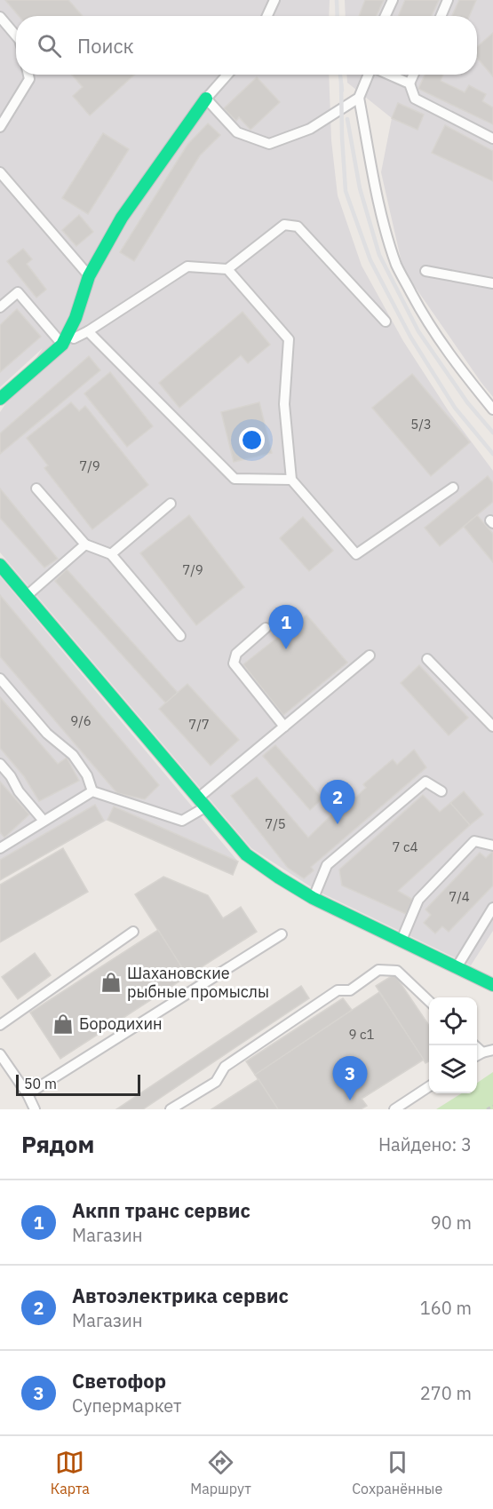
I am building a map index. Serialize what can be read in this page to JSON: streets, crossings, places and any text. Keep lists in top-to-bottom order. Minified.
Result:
{"places":{"shop":["Шахановские рыбные промыслы","Бородихин"]},"house_numbers":["5/3","7/9","7/9","9/6","7/7","7/5","7 с4","7/4","9 с1"],"scale_bar":"50 m","page":{"search":"Поиск","pins":["1","2","3"],"scale":"50 m","heading":["Рядом","Найдено: 3"],"list":[{"mark":"1","name":"Акпп транс сервис","note":"Магазин","value":"90 m"},{"mark":"2","name":"Автоэлектрика сервис","note":"Магазин","value":"160 m"},{"mark":"3","name":"Светофор","note":"Супермаркет","value":"270 m"}],"nav":["Карта","Маршрут","Сохранённые"]}}
